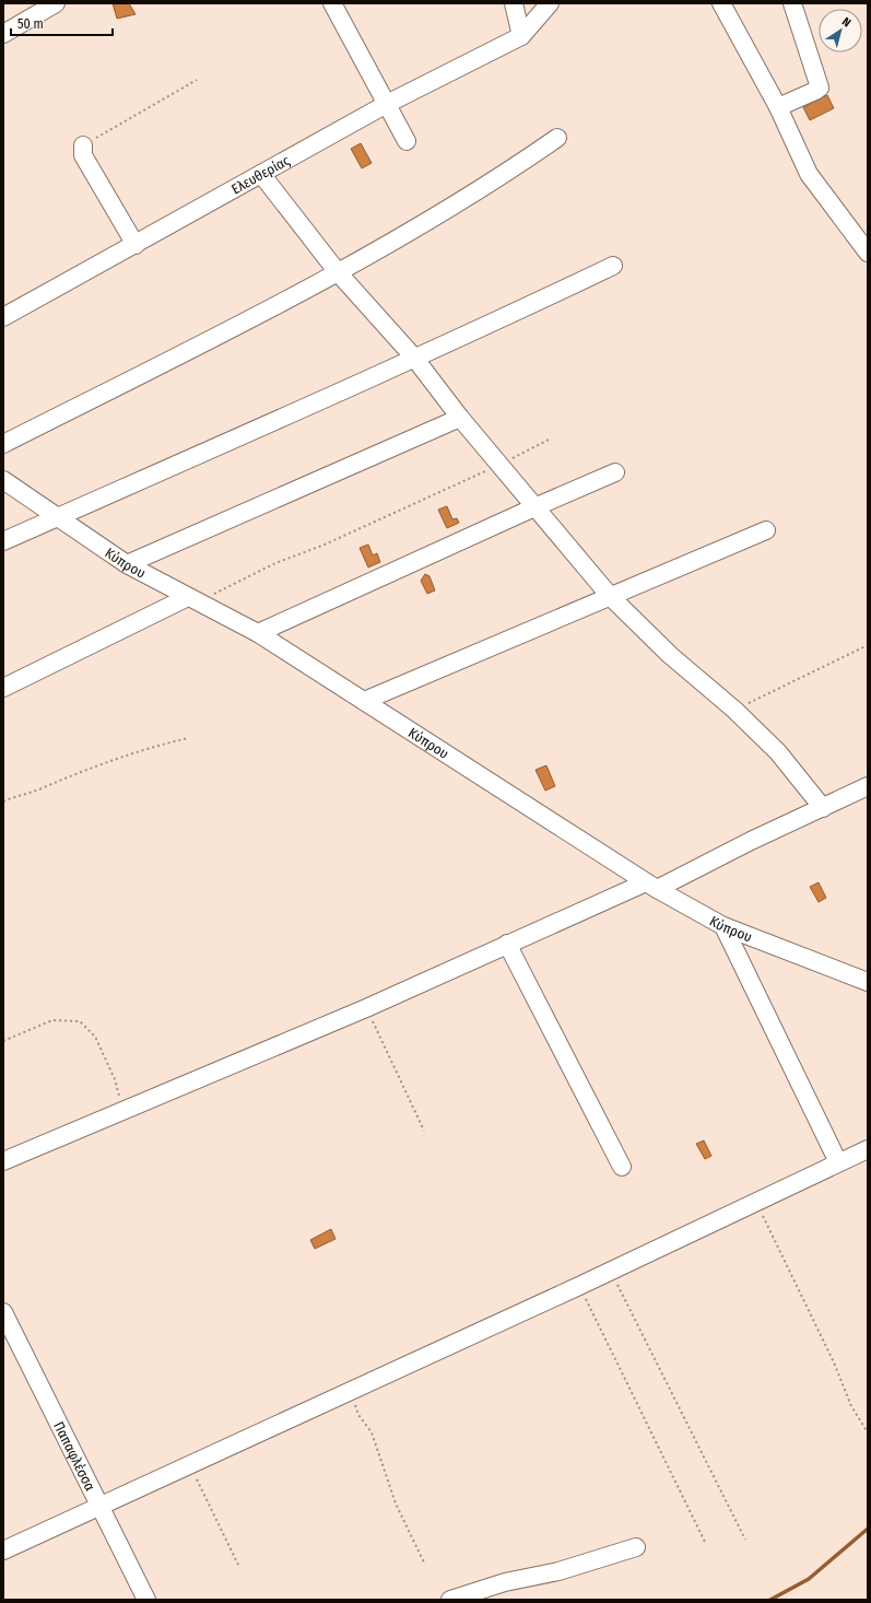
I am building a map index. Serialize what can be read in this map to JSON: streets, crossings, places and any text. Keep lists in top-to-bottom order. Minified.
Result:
{"streets":{"street":["Ελευθερίας","Κύπρου","Παπαφλέσσα"]},"scale_bar":"50 m","north":"top right"}
